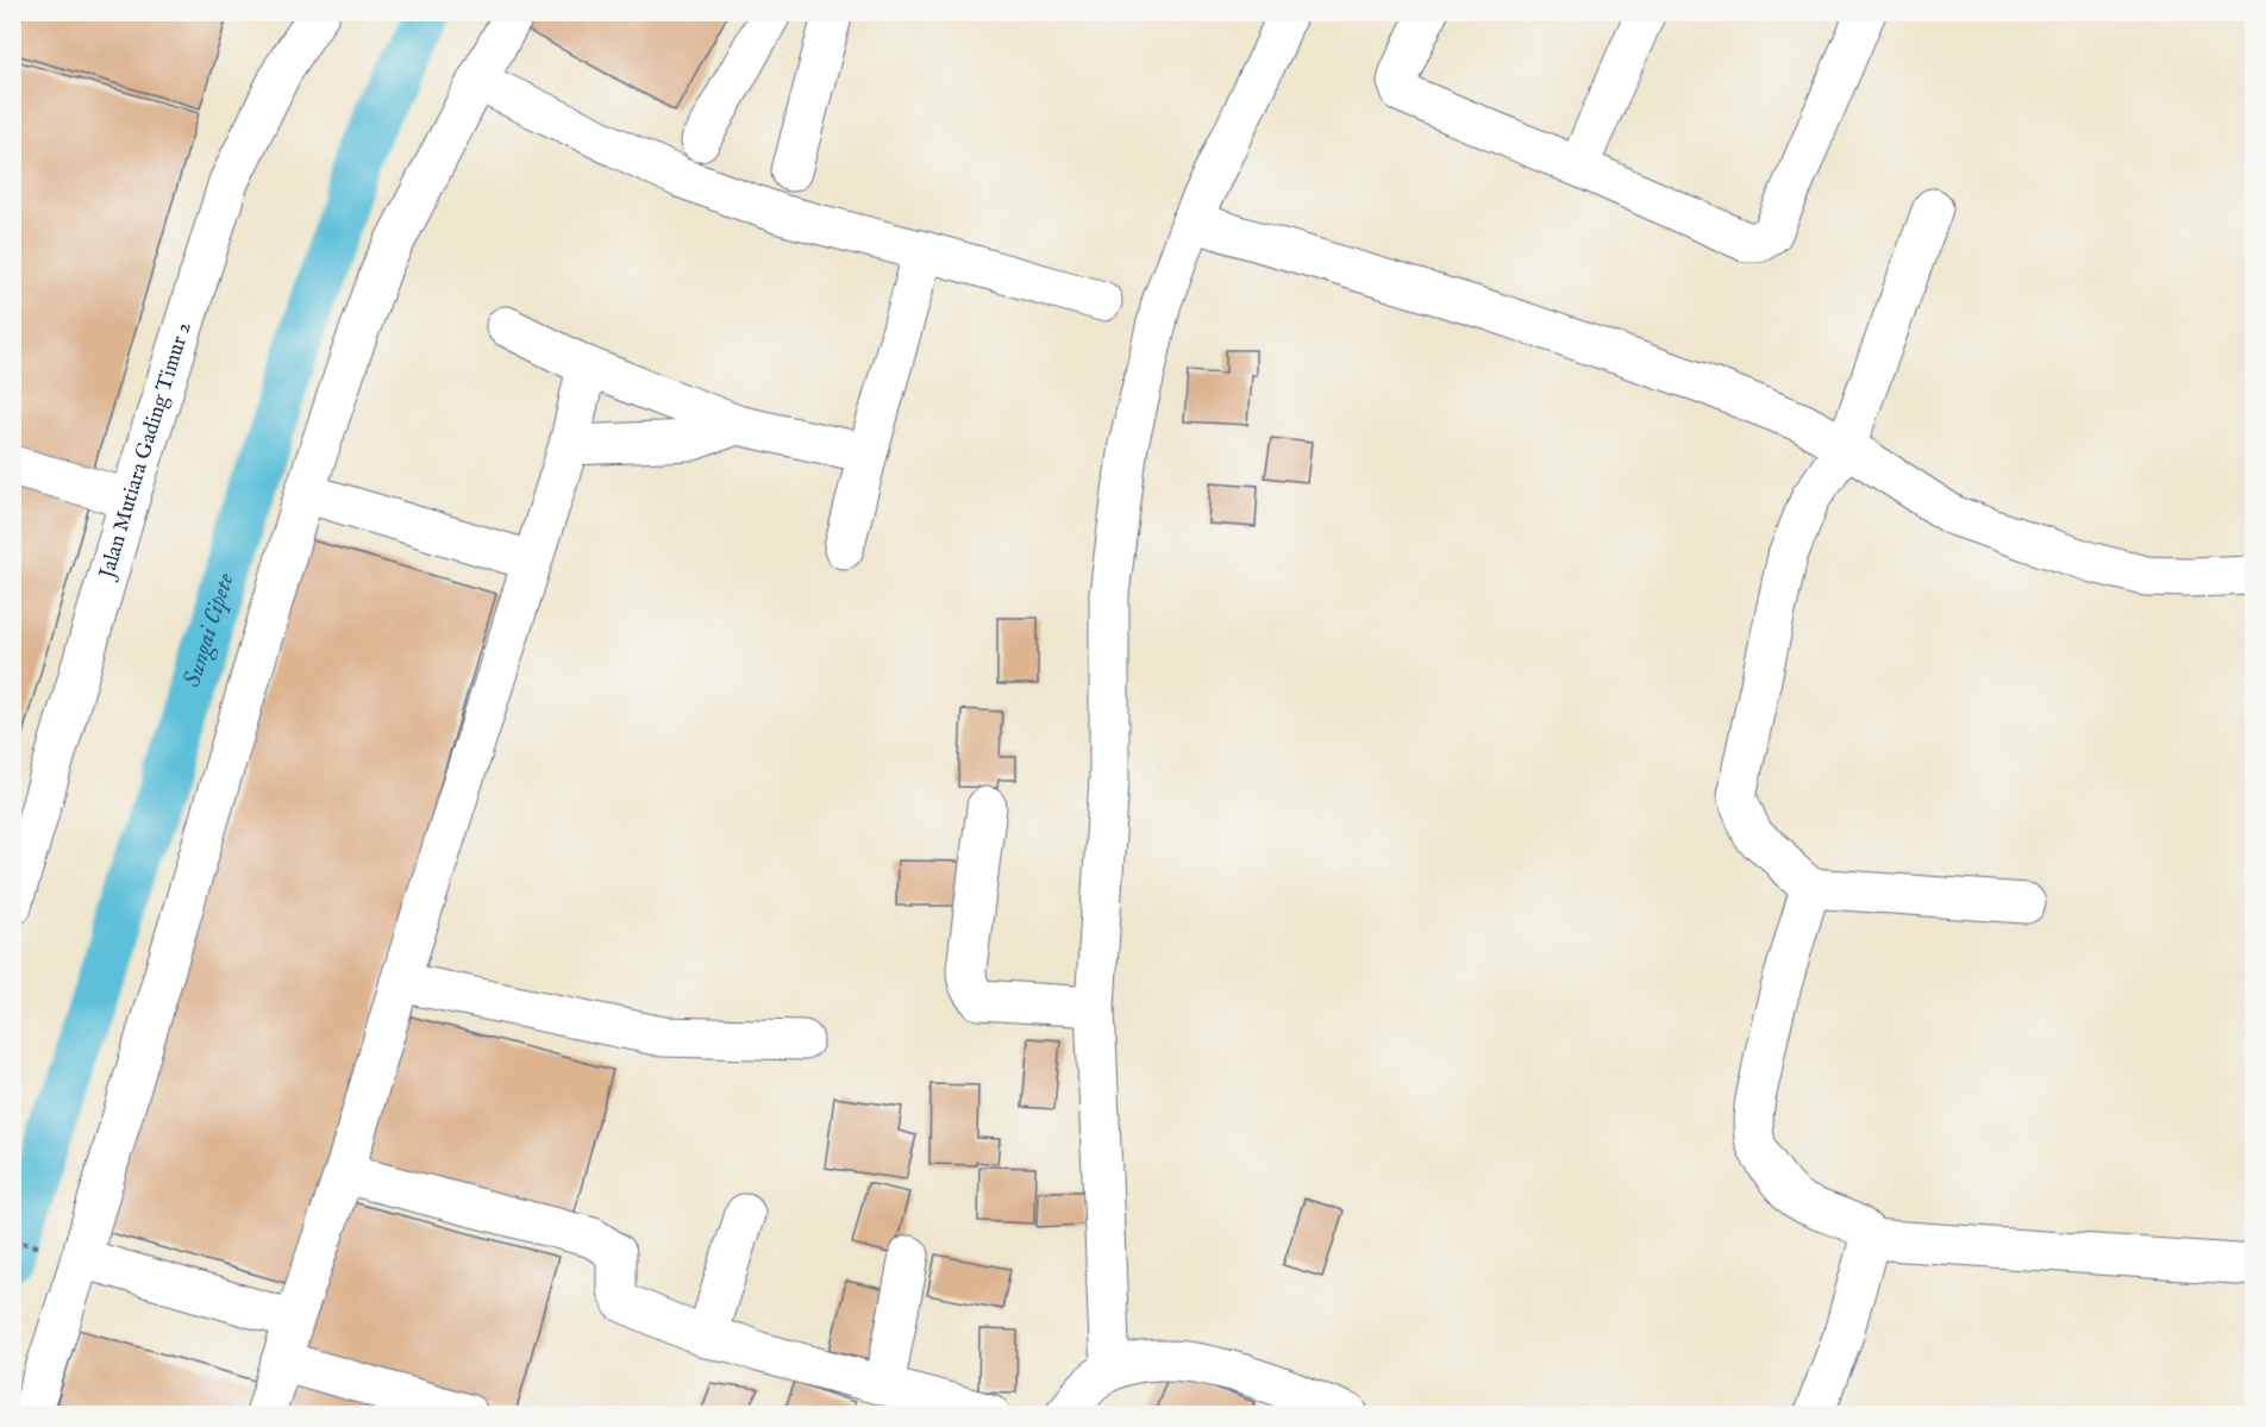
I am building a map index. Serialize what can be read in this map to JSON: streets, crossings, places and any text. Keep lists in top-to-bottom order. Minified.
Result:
{"streets":{"street":["Jalan Mutiara Gading Timur 2"]},"water":["Sungai Cipete"]}
